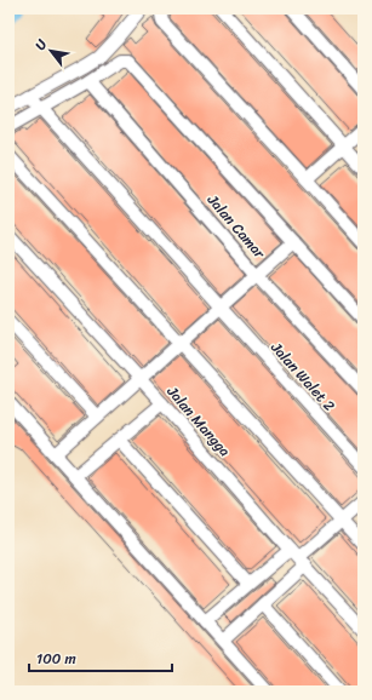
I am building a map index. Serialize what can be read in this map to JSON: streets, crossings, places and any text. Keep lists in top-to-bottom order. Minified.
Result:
{"streets":{"street":["Jalan Camar","Jalan Walet 2","Jalan Mangga"]},"scale_bar":"100 m","north":"top left"}
